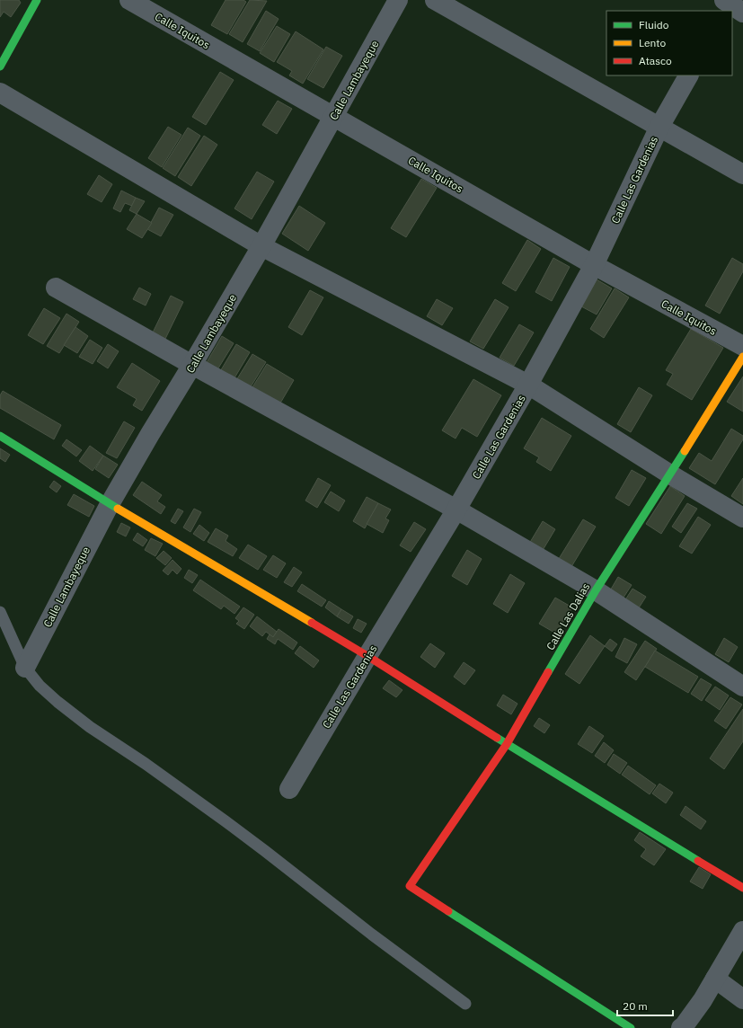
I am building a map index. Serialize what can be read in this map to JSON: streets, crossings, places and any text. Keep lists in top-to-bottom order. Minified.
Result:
{"streets":{"street":["Calle Iquitos","Calle Lambayeque","Calle Las Gardenias","Calle Las Dalias"]},"crossings":[["Calle Iquitos","Calle Lambayeque"],["Calle Iquitos","Calle Las Gardenias"]],"legend":["Fluido","Lento","Atasco"],"scale_bar":"20 m"}
